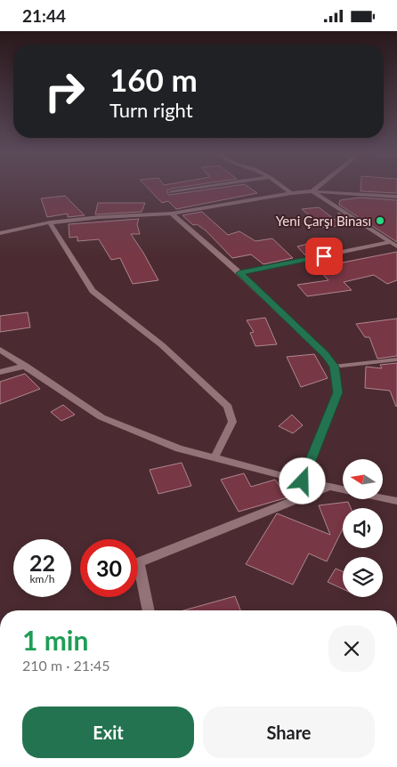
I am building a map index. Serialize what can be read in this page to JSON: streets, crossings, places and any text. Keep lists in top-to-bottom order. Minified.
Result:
{"places":["Yeni Çarşı Binası"],"north":"left","page":{"status":"21:44","turn":["160 m","Turn right"],"speed":"22 km/h","limit":"30","heading":["1 min","210 m · 21:45"],"buttons":["Exit","Share"]}}
